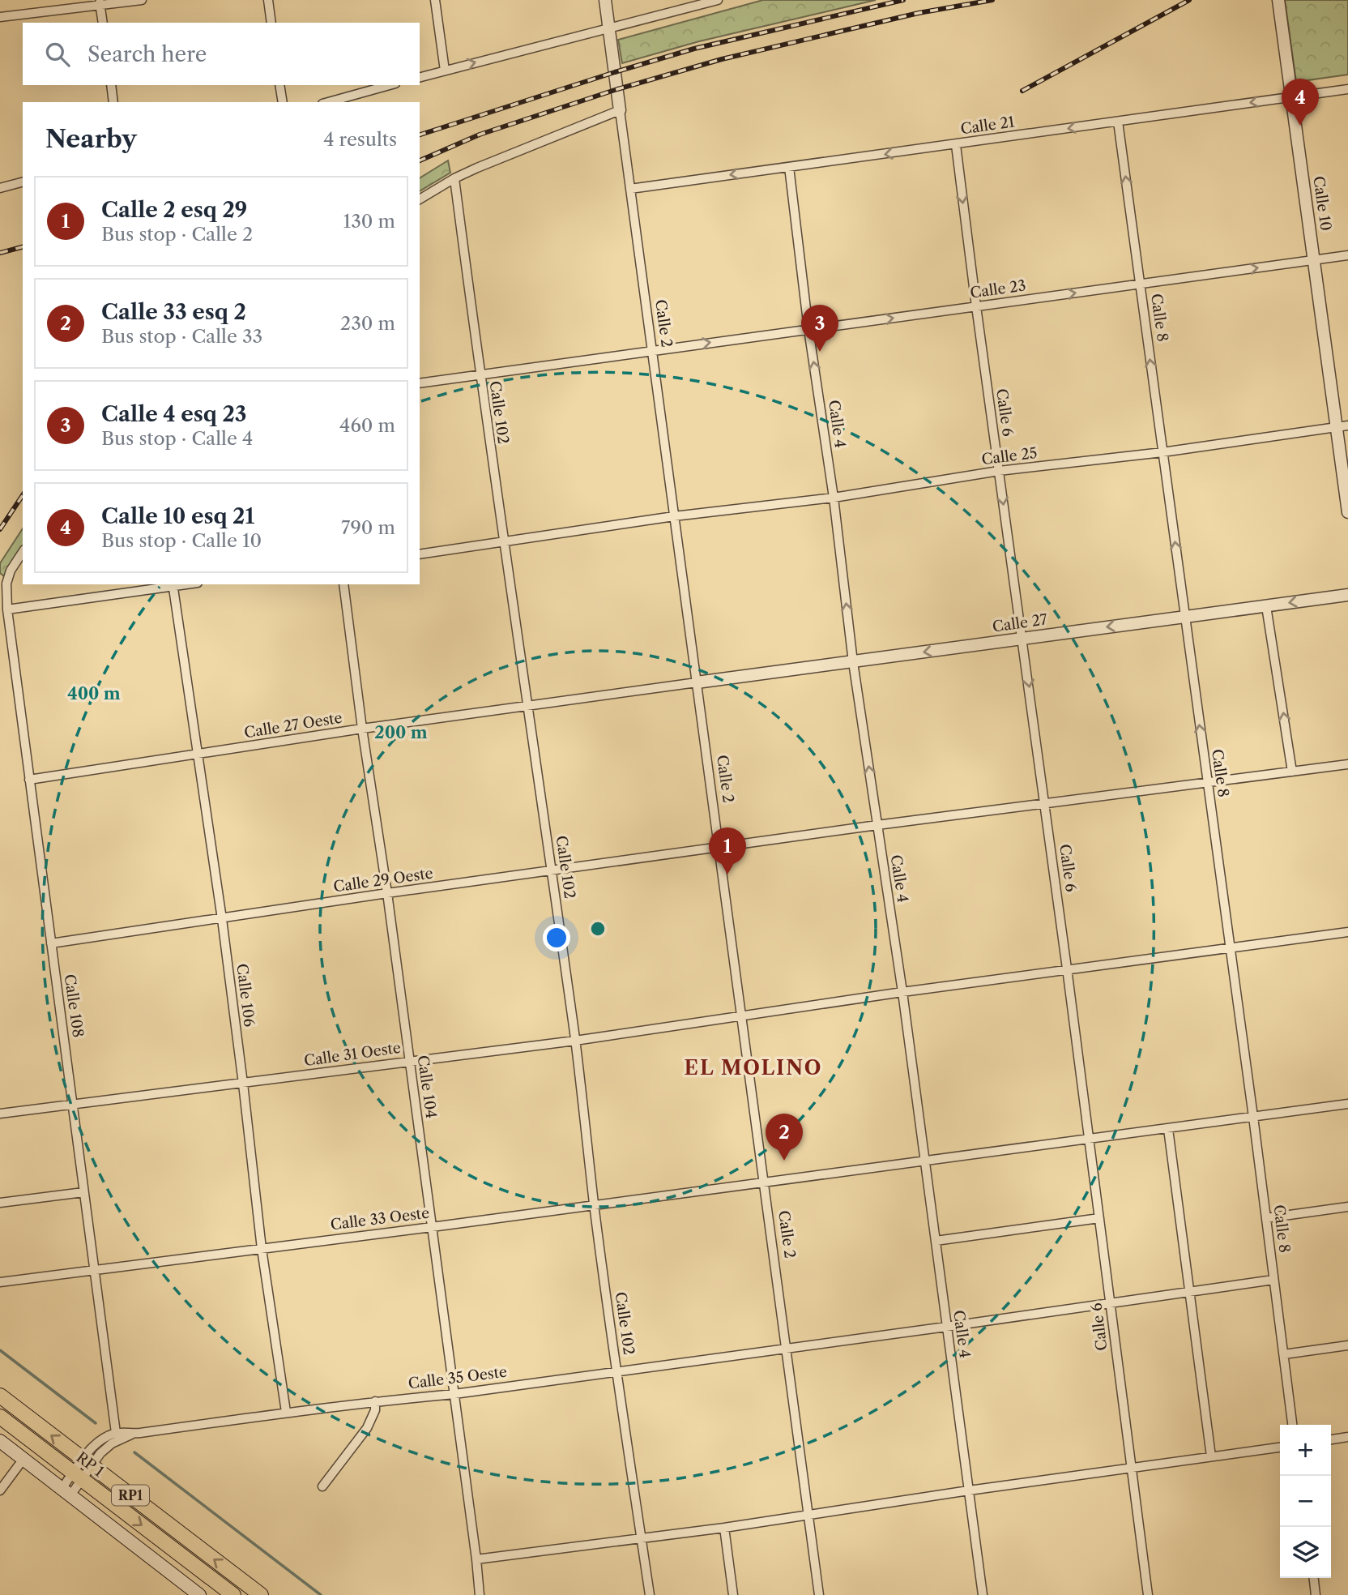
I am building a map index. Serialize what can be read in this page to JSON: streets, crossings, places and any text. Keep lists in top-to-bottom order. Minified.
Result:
{"streets":{"main road":["RP 1","RP1"],"street":["Calle 21","Calle 10","Calle 23","Calle 8","Calle 2","Calle 102","Calle 6","Calle 4","Calle 25","Calle 27","Calle 27 Oeste","Calle 29 Oeste","Calle 106","Calle 108","Calle 31 Oeste","Calle 104","Calle 33 Oeste","Calle 35 Oeste"]},"crossings":[["Calle 21","Calle 10"],["Calle 21","Calle 8"],["Calle 21","Calle 2"],["Calle 21","Calle 6"],["Calle 21","Calle 4"],["Calle 10","Calle 23"],["Calle 10","Calle 25"],["Calle 23","Calle 8"],["Calle 23","Calle 2"],["Calle 23","Calle 102"],["Calle 23","Calle 6"],["Calle 23","Calle 4"],["Calle 8","Calle 25"],["Calle 8","Calle 27"],["Calle 8","Calle 29 Oeste"],["Calle 8","Calle 31 Oeste"],["Calle 8","Calle 33 Oeste"],["Calle 8","Calle 35 Oeste"],["Calle 2","Calle 25"],["Calle 2","Calle 27"],["Calle 2","Calle 27 Oeste"],["Calle 2","Calle 29 Oeste"],["Calle 2","Calle 31 Oeste"],["Calle 2","Calle 33 Oeste"],["Calle 2","Calle 35 Oeste"],["Calle 102","Calle 25"],["Calle 102","Calle 27 Oeste"],["Calle 102","Calle 29 Oeste"],["Calle 102","Calle 31 Oeste"],["Calle 102","Calle 33 Oeste"],["Calle 102","Calle 35 Oeste"],["Calle 6","Calle 25"],["Calle 6","Calle 27"],["Calle 6","Calle 29 Oeste"],["Calle 6","Calle 31 Oeste"],["Calle 6","Calle 33 Oeste"],["Calle 6","Calle 35 Oeste"],["Calle 4","Calle 25"],["Calle 4","Calle 27"],["Calle 4","Calle 29 Oeste"],["Calle 4","Calle 31 Oeste"],["Calle 4","Calle 33 Oeste"],["Calle 4","Calle 35 Oeste"],["Calle 27","Calle 27 Oeste"],["Calle 27 Oeste","Calle 106"],["Calle 27 Oeste","Calle 108"],["Calle 27 Oeste","Calle 104"],["Calle 29 Oeste","Calle 106"],["Calle 29 Oeste","Calle 108"],["Calle 29 Oeste","Calle 104"],["Calle 106","Calle 31 Oeste"],["Calle 106","Calle 33 Oeste"],["Calle 106","Calle 35 Oeste"],["Calle 108","Calle 31 Oeste"],["Calle 108","Calle 33 Oeste"],["Calle 108","Calle 35 Oeste"],["Calle 31 Oeste","Calle 104"],["Calle 104","Calle 33 Oeste"],["Calle 104","Calle 35 Oeste"],["Calle 35 Oeste","RP 1"]],"one_way":["Calle 21","Calle 23","Calle 8","Calle 27"],"districts":["EL MOLINO"],"page":{"search":"Search here","pins":["4","3","1","2"],"heading":["Nearby","4 results"],"list":[{"mark":"1","name":"Calle 2 esq 29","note":"Bus stop · Calle 2","value":"130 m"},{"mark":"2","name":"Calle 33 esq 2","note":"Bus stop · Calle 33","value":"230 m"},{"mark":"3","name":"Calle 4 esq 23","note":"Bus stop · Calle 4","value":"460 m"},{"mark":"4","name":"Calle 10 esq 21","note":"Bus stop · Calle 10","value":"790 m"}],"map_buttons":["+","−"]},"rings":["400 m","200 m"]}
